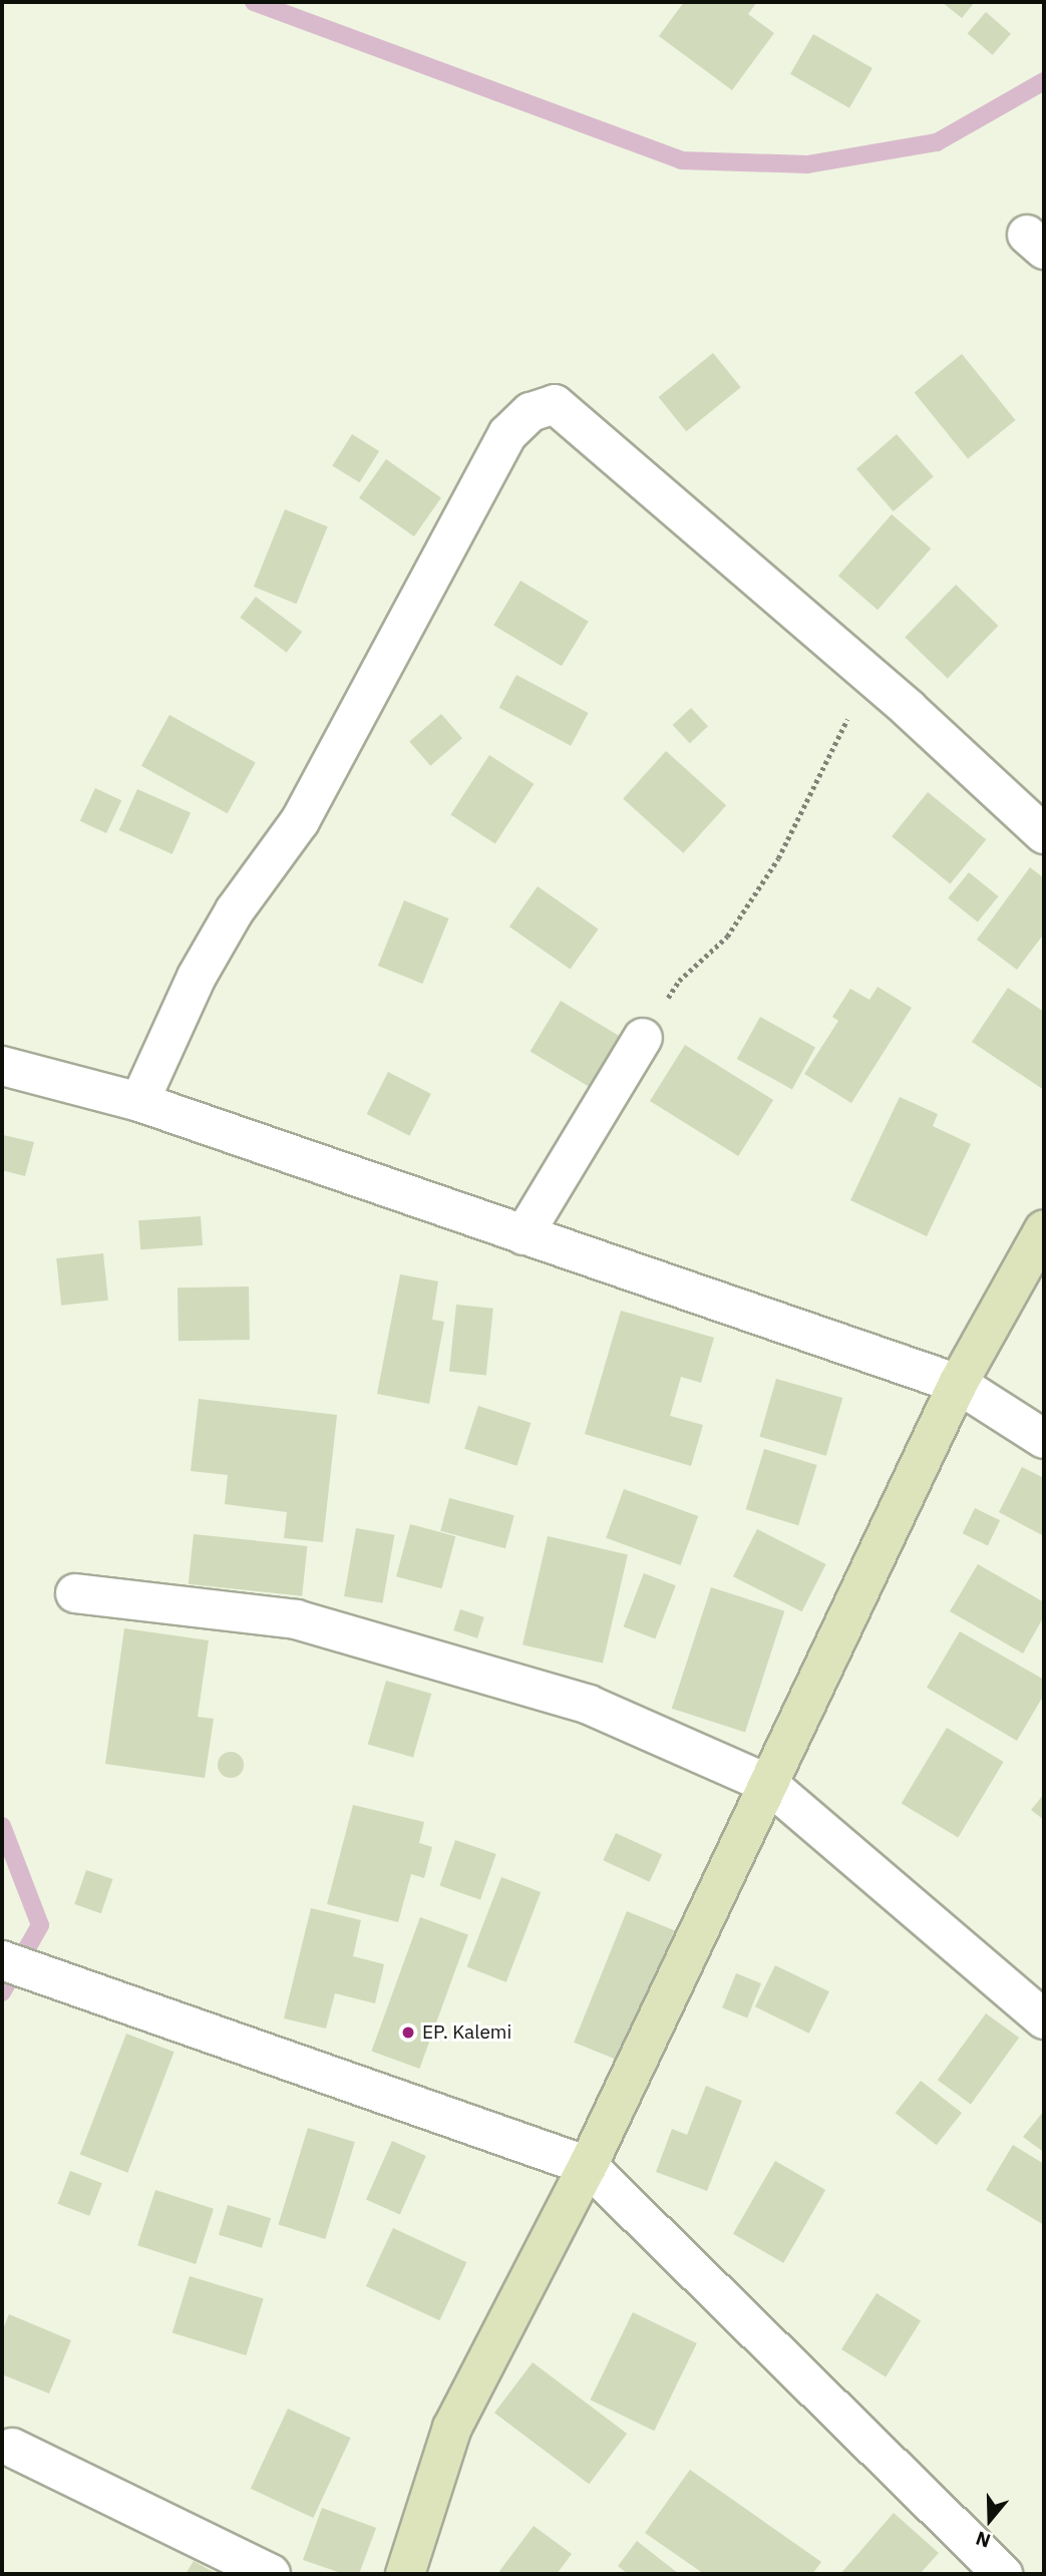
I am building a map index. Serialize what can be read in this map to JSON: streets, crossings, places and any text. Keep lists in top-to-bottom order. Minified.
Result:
{"places":["EP. Kalemi"],"north":"bottom"}
